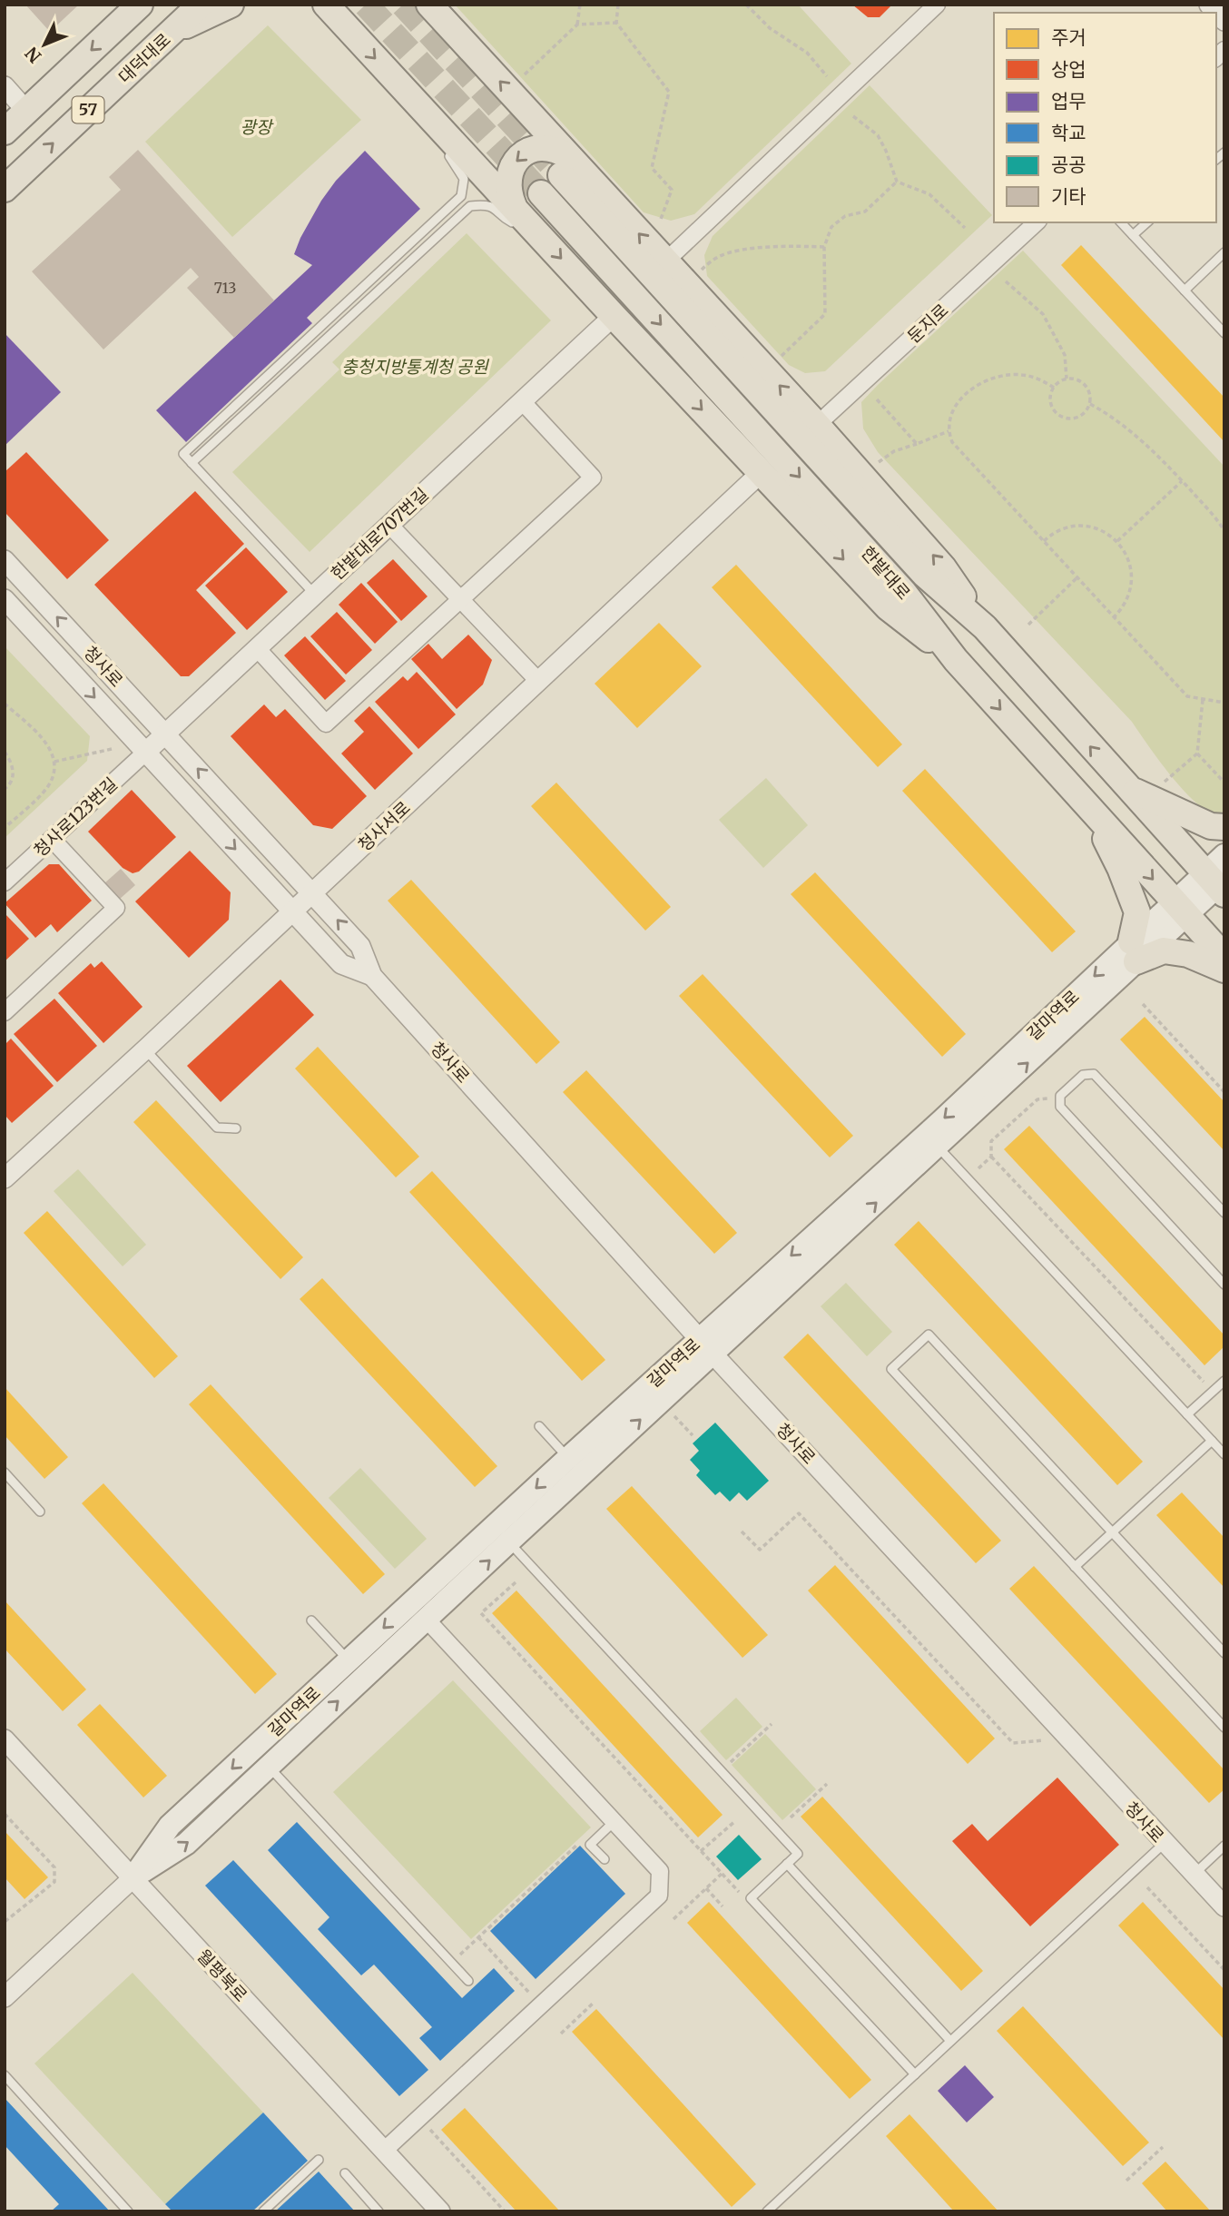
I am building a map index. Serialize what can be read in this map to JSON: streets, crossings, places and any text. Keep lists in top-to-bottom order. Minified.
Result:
{"streets":{"main road":["대덕대로","57","한밭대로","갈마역로"],"street":["둔지로","한밭대로707번길","청사로","청사로123번길","청사서로","월평북로"]},"crossings":[["한밭대로707번길","청사로"],["한밭대로707번길","청사로123번길"],["한밭대로","갈마역로"],["청사로","청사로123번길"],["청사로","청사서로"],["청사로","갈마역로"],["갈마역로","월평북로"]],"parks":["광장","충청지방통계청 공원"],"house_numbers":["713"],"legend":["주거","상업","업무","학교","공공","기타"],"north":"bottom left"}
